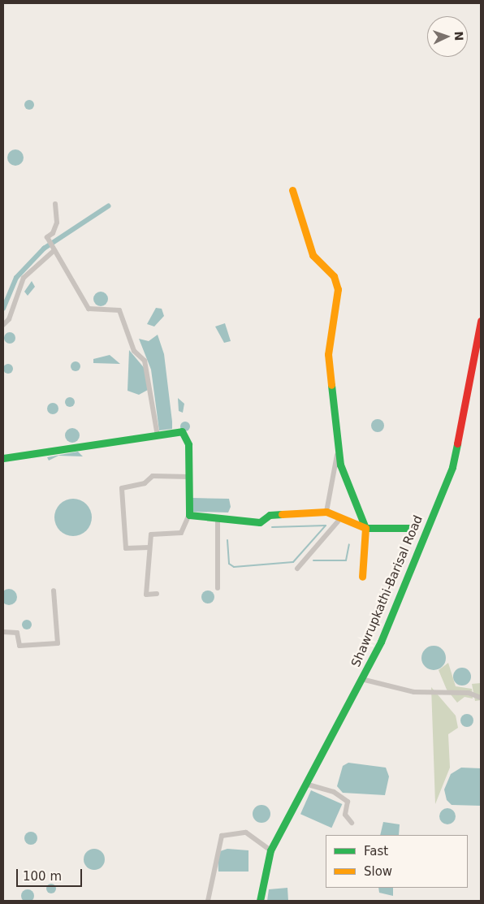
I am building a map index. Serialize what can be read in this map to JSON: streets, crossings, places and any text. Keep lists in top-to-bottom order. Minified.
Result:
{"streets":{"street":["Shawrupkathi-Barisal Road"]},"legend":["Fast","Slow"],"scale_bar":"100 m","north":"right"}
